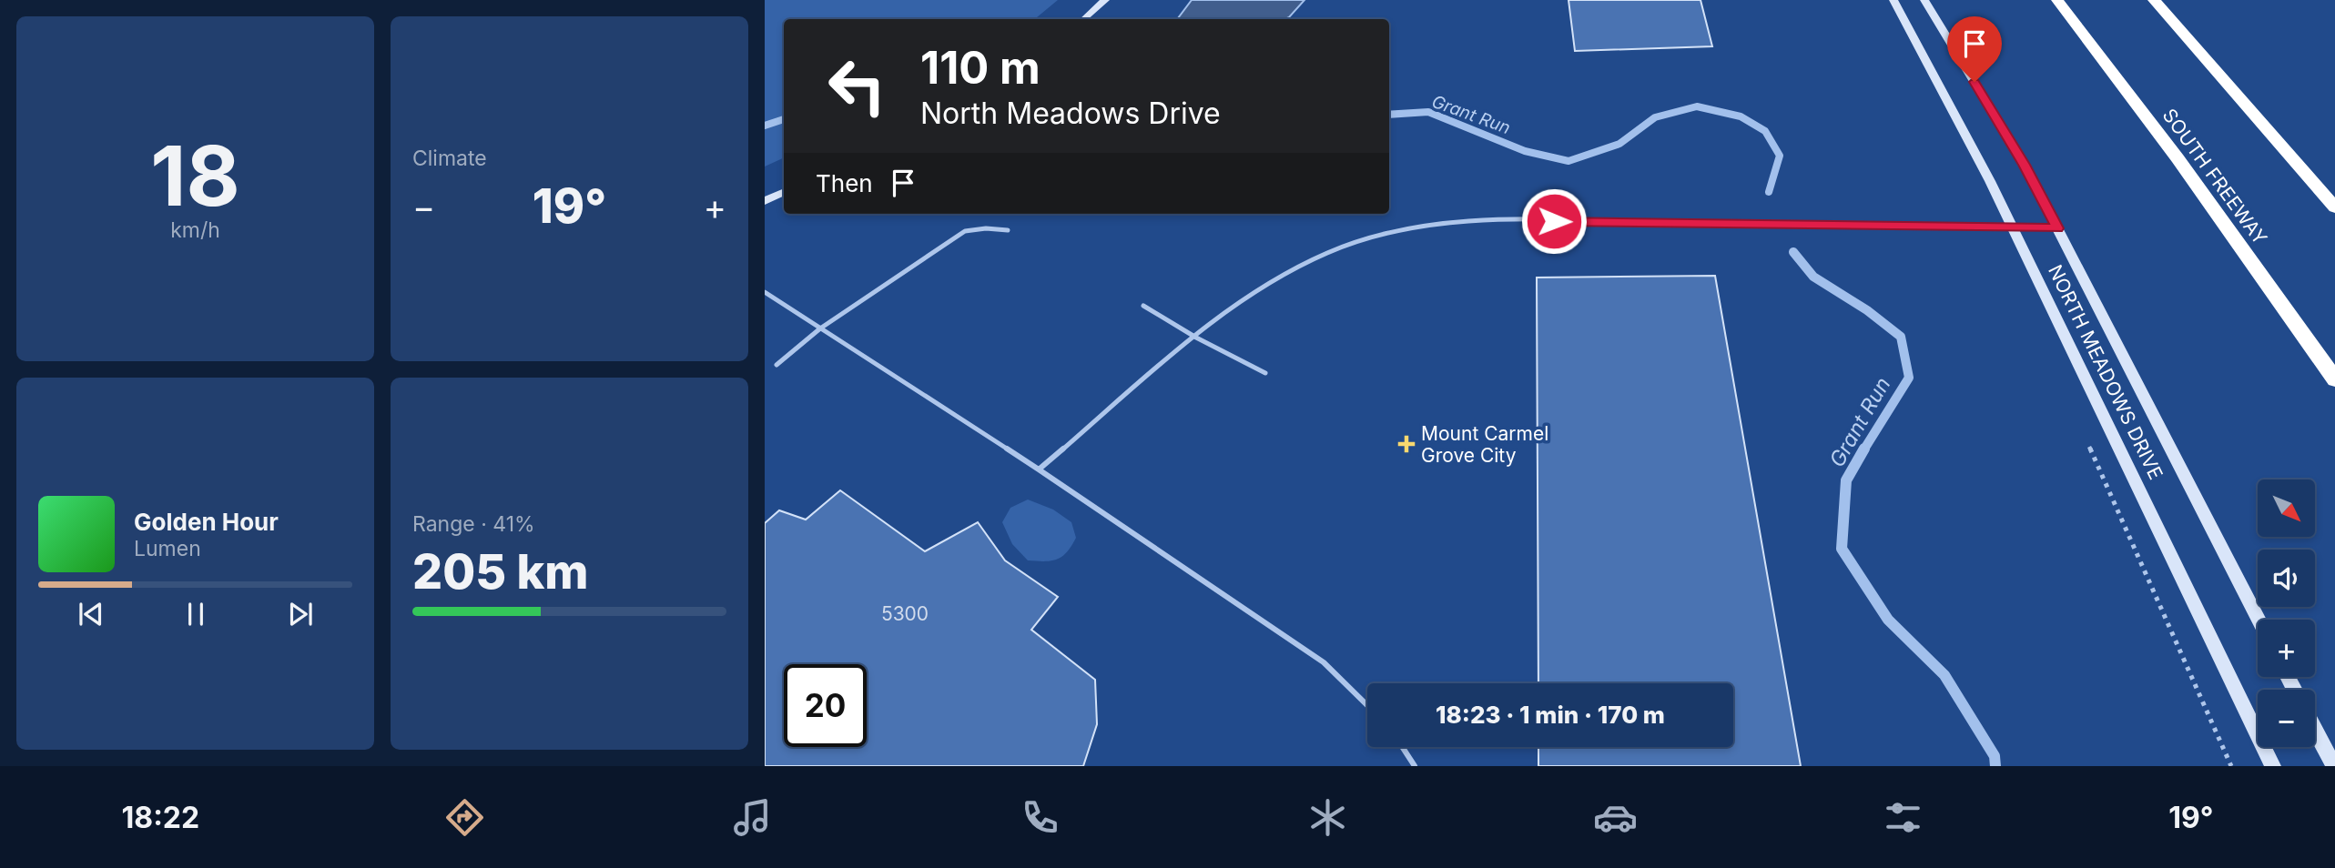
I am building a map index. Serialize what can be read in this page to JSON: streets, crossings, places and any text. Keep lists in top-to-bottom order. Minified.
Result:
{"streets":{"highway":["SOUTH FREEWAY"],"street":["NORTH MEADOWS DRIVE"]},"water":["Grant Run"],"places":{"health":["Mount Carmel Grove City"]},"house_numbers":["5300"],"north":"bottom right","page":{"tile":[["18","km/h"],"Climate",["Range · 41%","205 km"]],"turn":["110 m","North Meadows Drive"],"then":"Then","heat":["−","19°","+"],"map_buttons":["+","−"],"song":["Golden Hour","Lumen"],"limit":"20","trip":"18:23 · 1 min · 170 m","tabs":["18:22","19°"]}}
